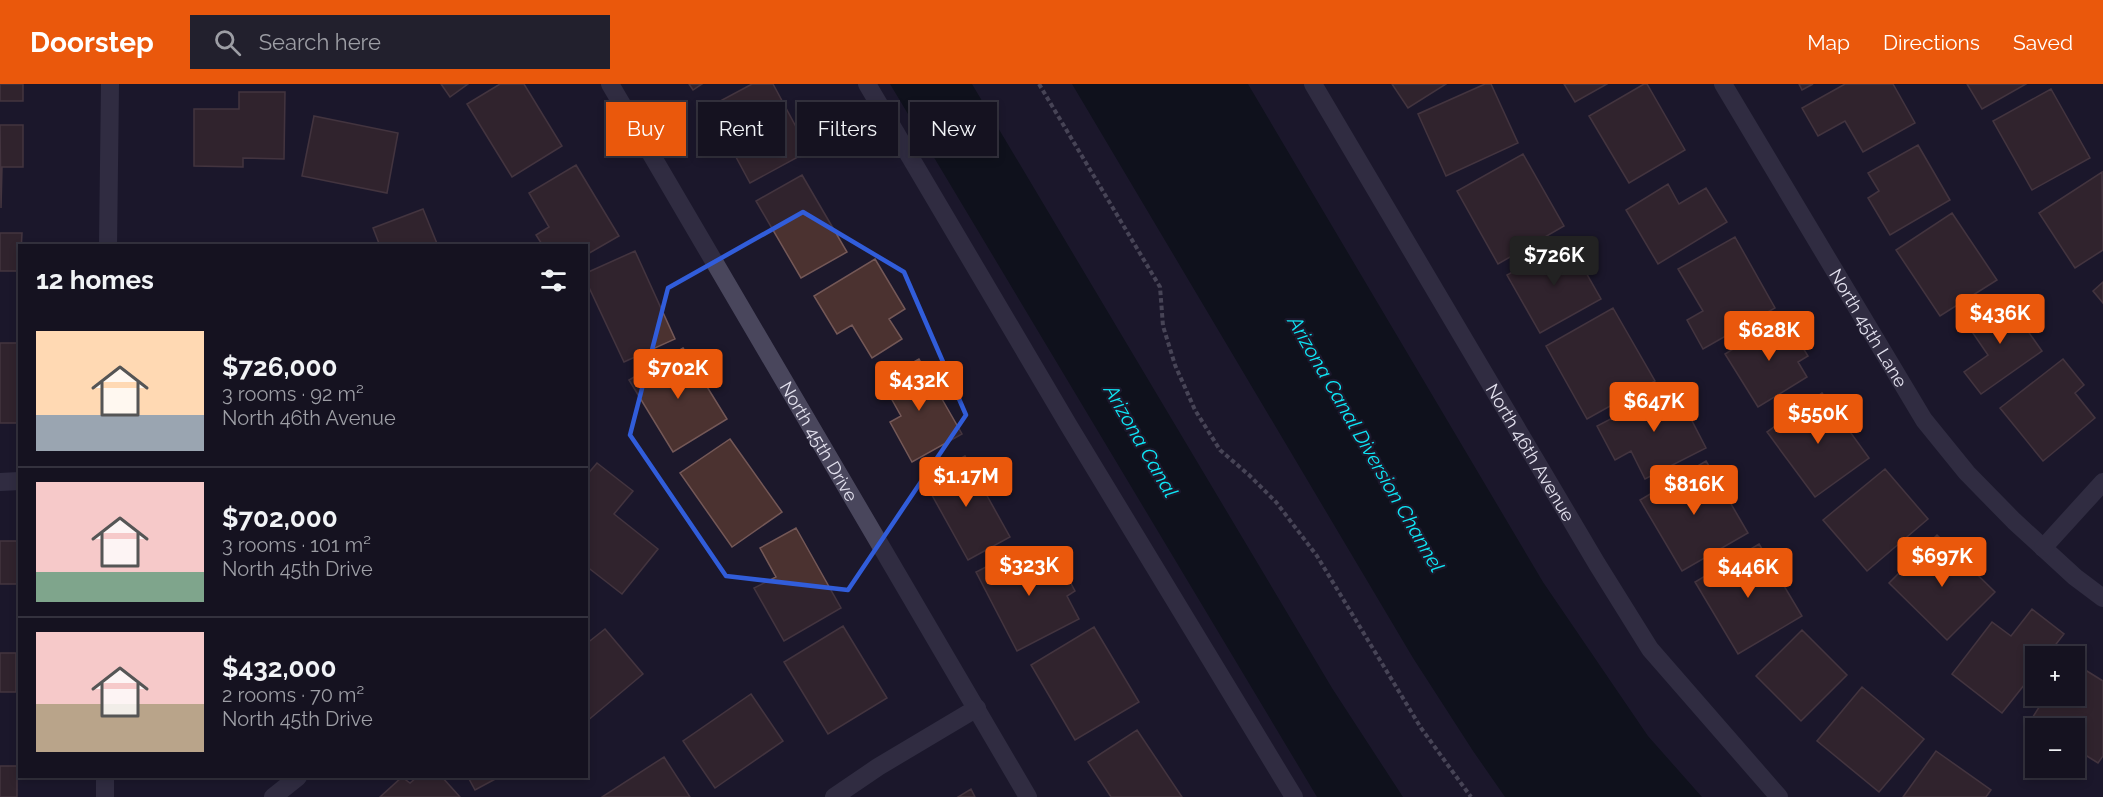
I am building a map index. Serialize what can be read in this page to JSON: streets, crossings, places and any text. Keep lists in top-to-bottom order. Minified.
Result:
{"streets":{"street":["North 45th Lane","North 45th Drive","North 46th Avenue"]},"water":["Arizona Canal","Arizona Canal Diversion Channel"],"page":{"header":"Doorstep","search":"Search here","nav":["Map","Directions","Saved"],"chip":["Buy","Rent","Filters","New"],"price":["$726K","$436K","$628K","$702K","$432K","$647K","$550K","$1.17M","$816K","$697K","$323K","$446K"],"heading":"12 homes","list":[{"name":"$726,000","note":"3 rooms · 92 m² · North 46th Avenue"},{"name":"$702,000","note":"3 rooms · 101 m² · North 45th Drive"},{"name":"$432,000","note":"2 rooms · 70 m² · North 45th Drive"}],"map_buttons":["+","−"]}}
